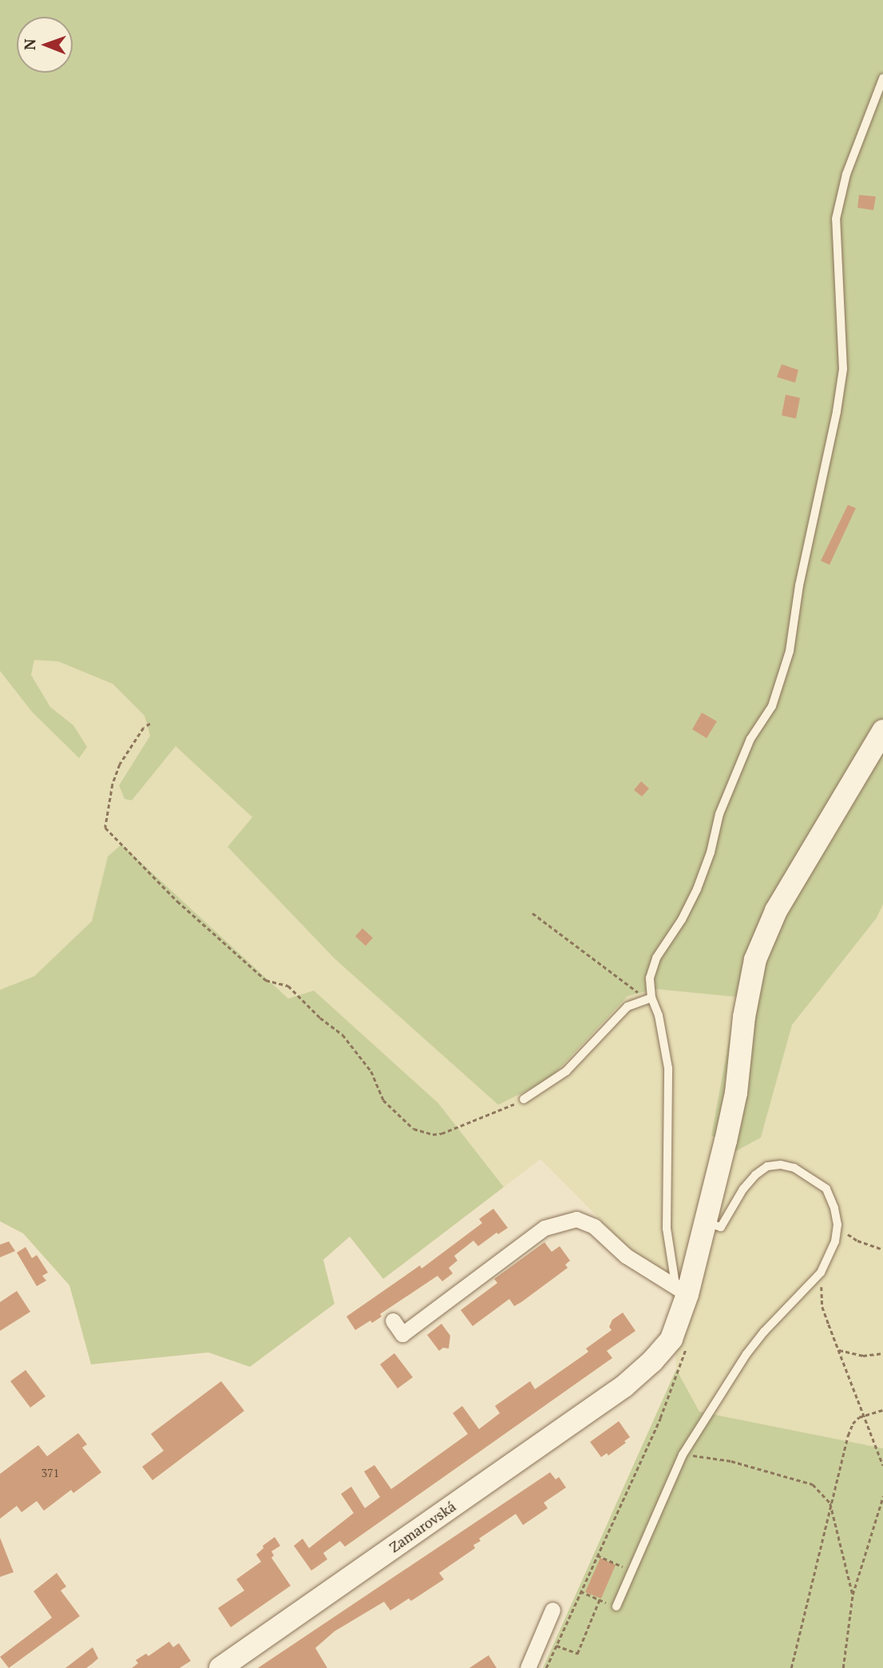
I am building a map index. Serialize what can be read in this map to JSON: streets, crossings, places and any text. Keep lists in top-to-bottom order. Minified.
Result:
{"streets":{"main road":["Zamarovská"]},"house_numbers":["371"],"north":"left"}
